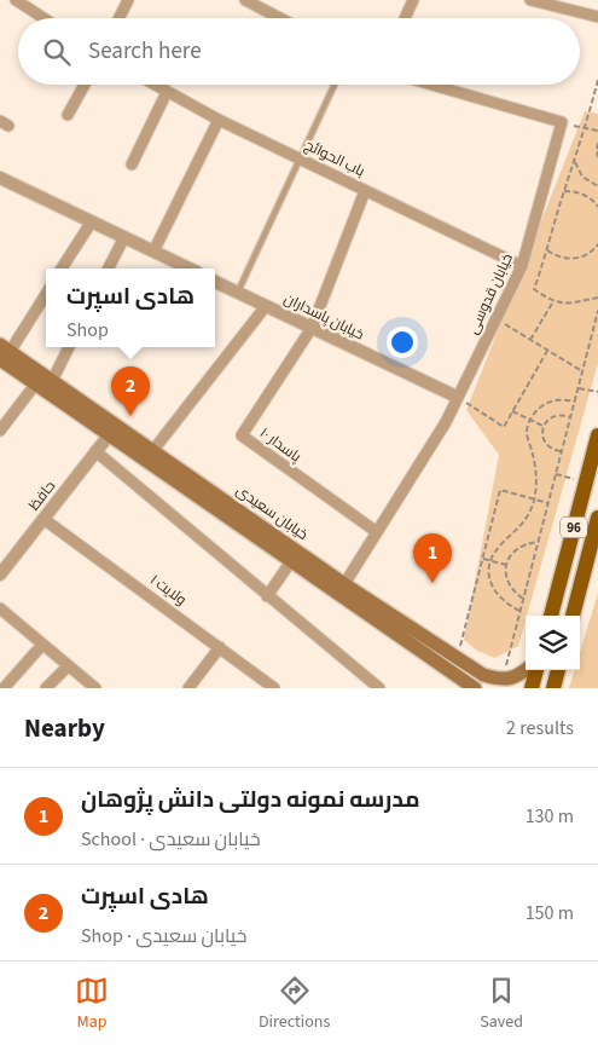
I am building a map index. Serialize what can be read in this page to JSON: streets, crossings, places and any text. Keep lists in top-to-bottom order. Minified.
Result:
{"streets":{"main road":["خیابان سعیدی","96"],"street":["باب الحوائج","خیابان قدوسی","خیابان پاسداران","پاسدار ۱۰","حافظ","ولایت ۱"]},"crossings":[["باب الحوائج","خیابان قدوسی"],["خیابان قدوسی","خیابان پاسداران"],["خیابان قدوسی","پاسدار ۱۰"],["خیابان قدوسی","خیابان سعیدی"],["خیابان پاسداران","پاسدار ۱۰"],["حافظ","خیابان سعیدی"],["حافظ","ولایت ۱"]],"page":{"search":"Search here","popup":["هادی اسپرت","Shop"],"pins":["2","1"],"heading":["Nearby","2 results"],"list":[{"mark":"1","name":"مدرسه نمونه دولتی دانش پژوهان","note":"School · خیابان سعیدی","value":"130 m"},{"mark":"2","name":"هادی اسپرت","note":"Shop · خیابان سعیدی","value":"150 m"}],"nav":["Map","Directions","Saved"]}}
